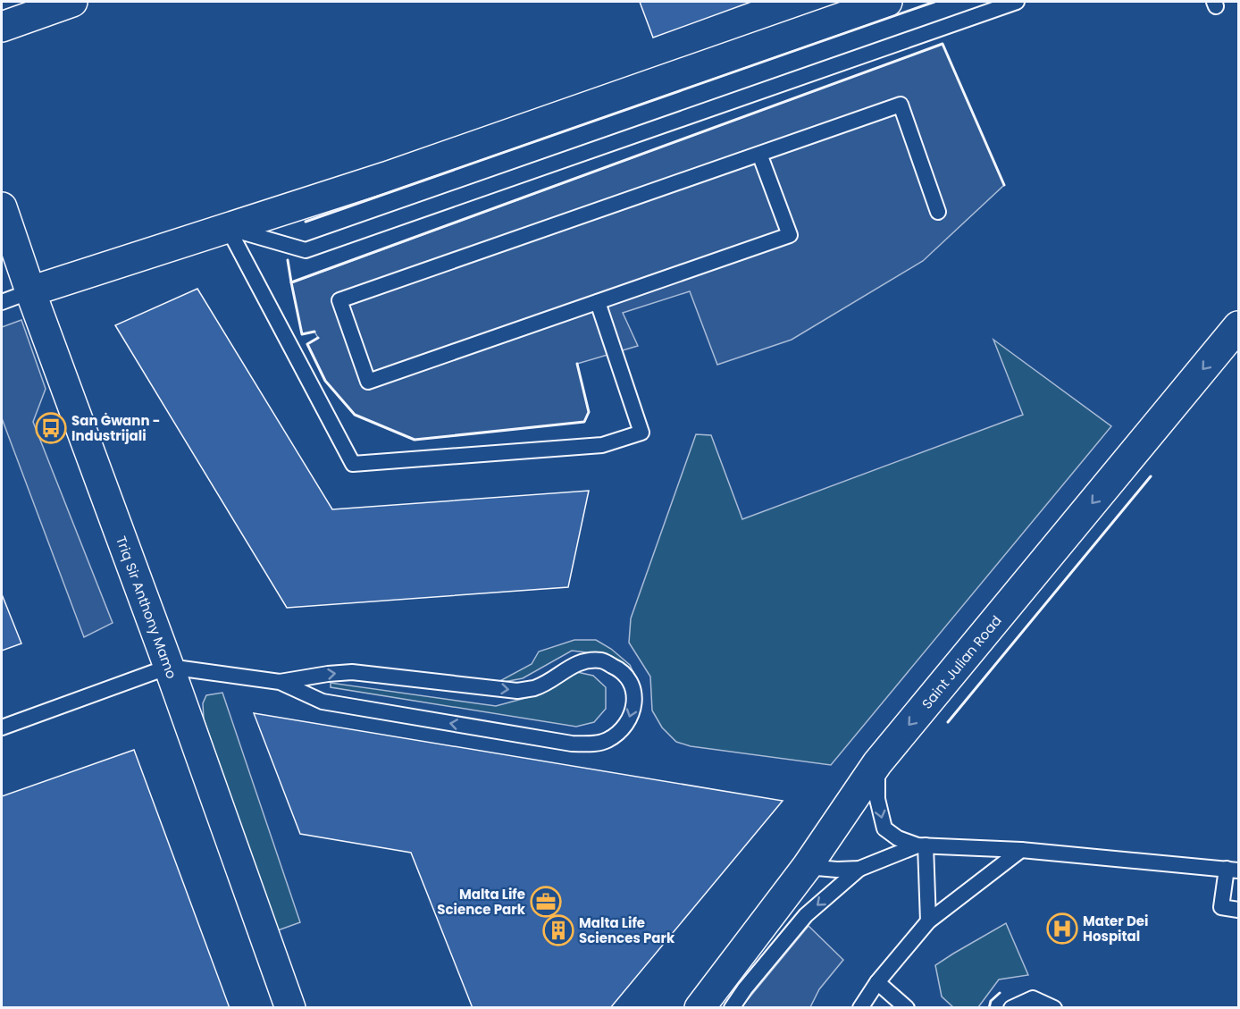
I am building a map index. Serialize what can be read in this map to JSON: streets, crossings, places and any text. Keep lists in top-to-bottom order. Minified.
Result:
{"streets":{"street":["Triq Sir Anthony Mamo","Saint Julian Road"]},"one_way":["Saint Julian Road"],"places":{"bus stop":["San Ġwann - Industrijali"],"office":["Malta Life Science Park"],"hospital":["Mater Dei Hospital"],"building":["Malta Life Sciences Park"]}}
